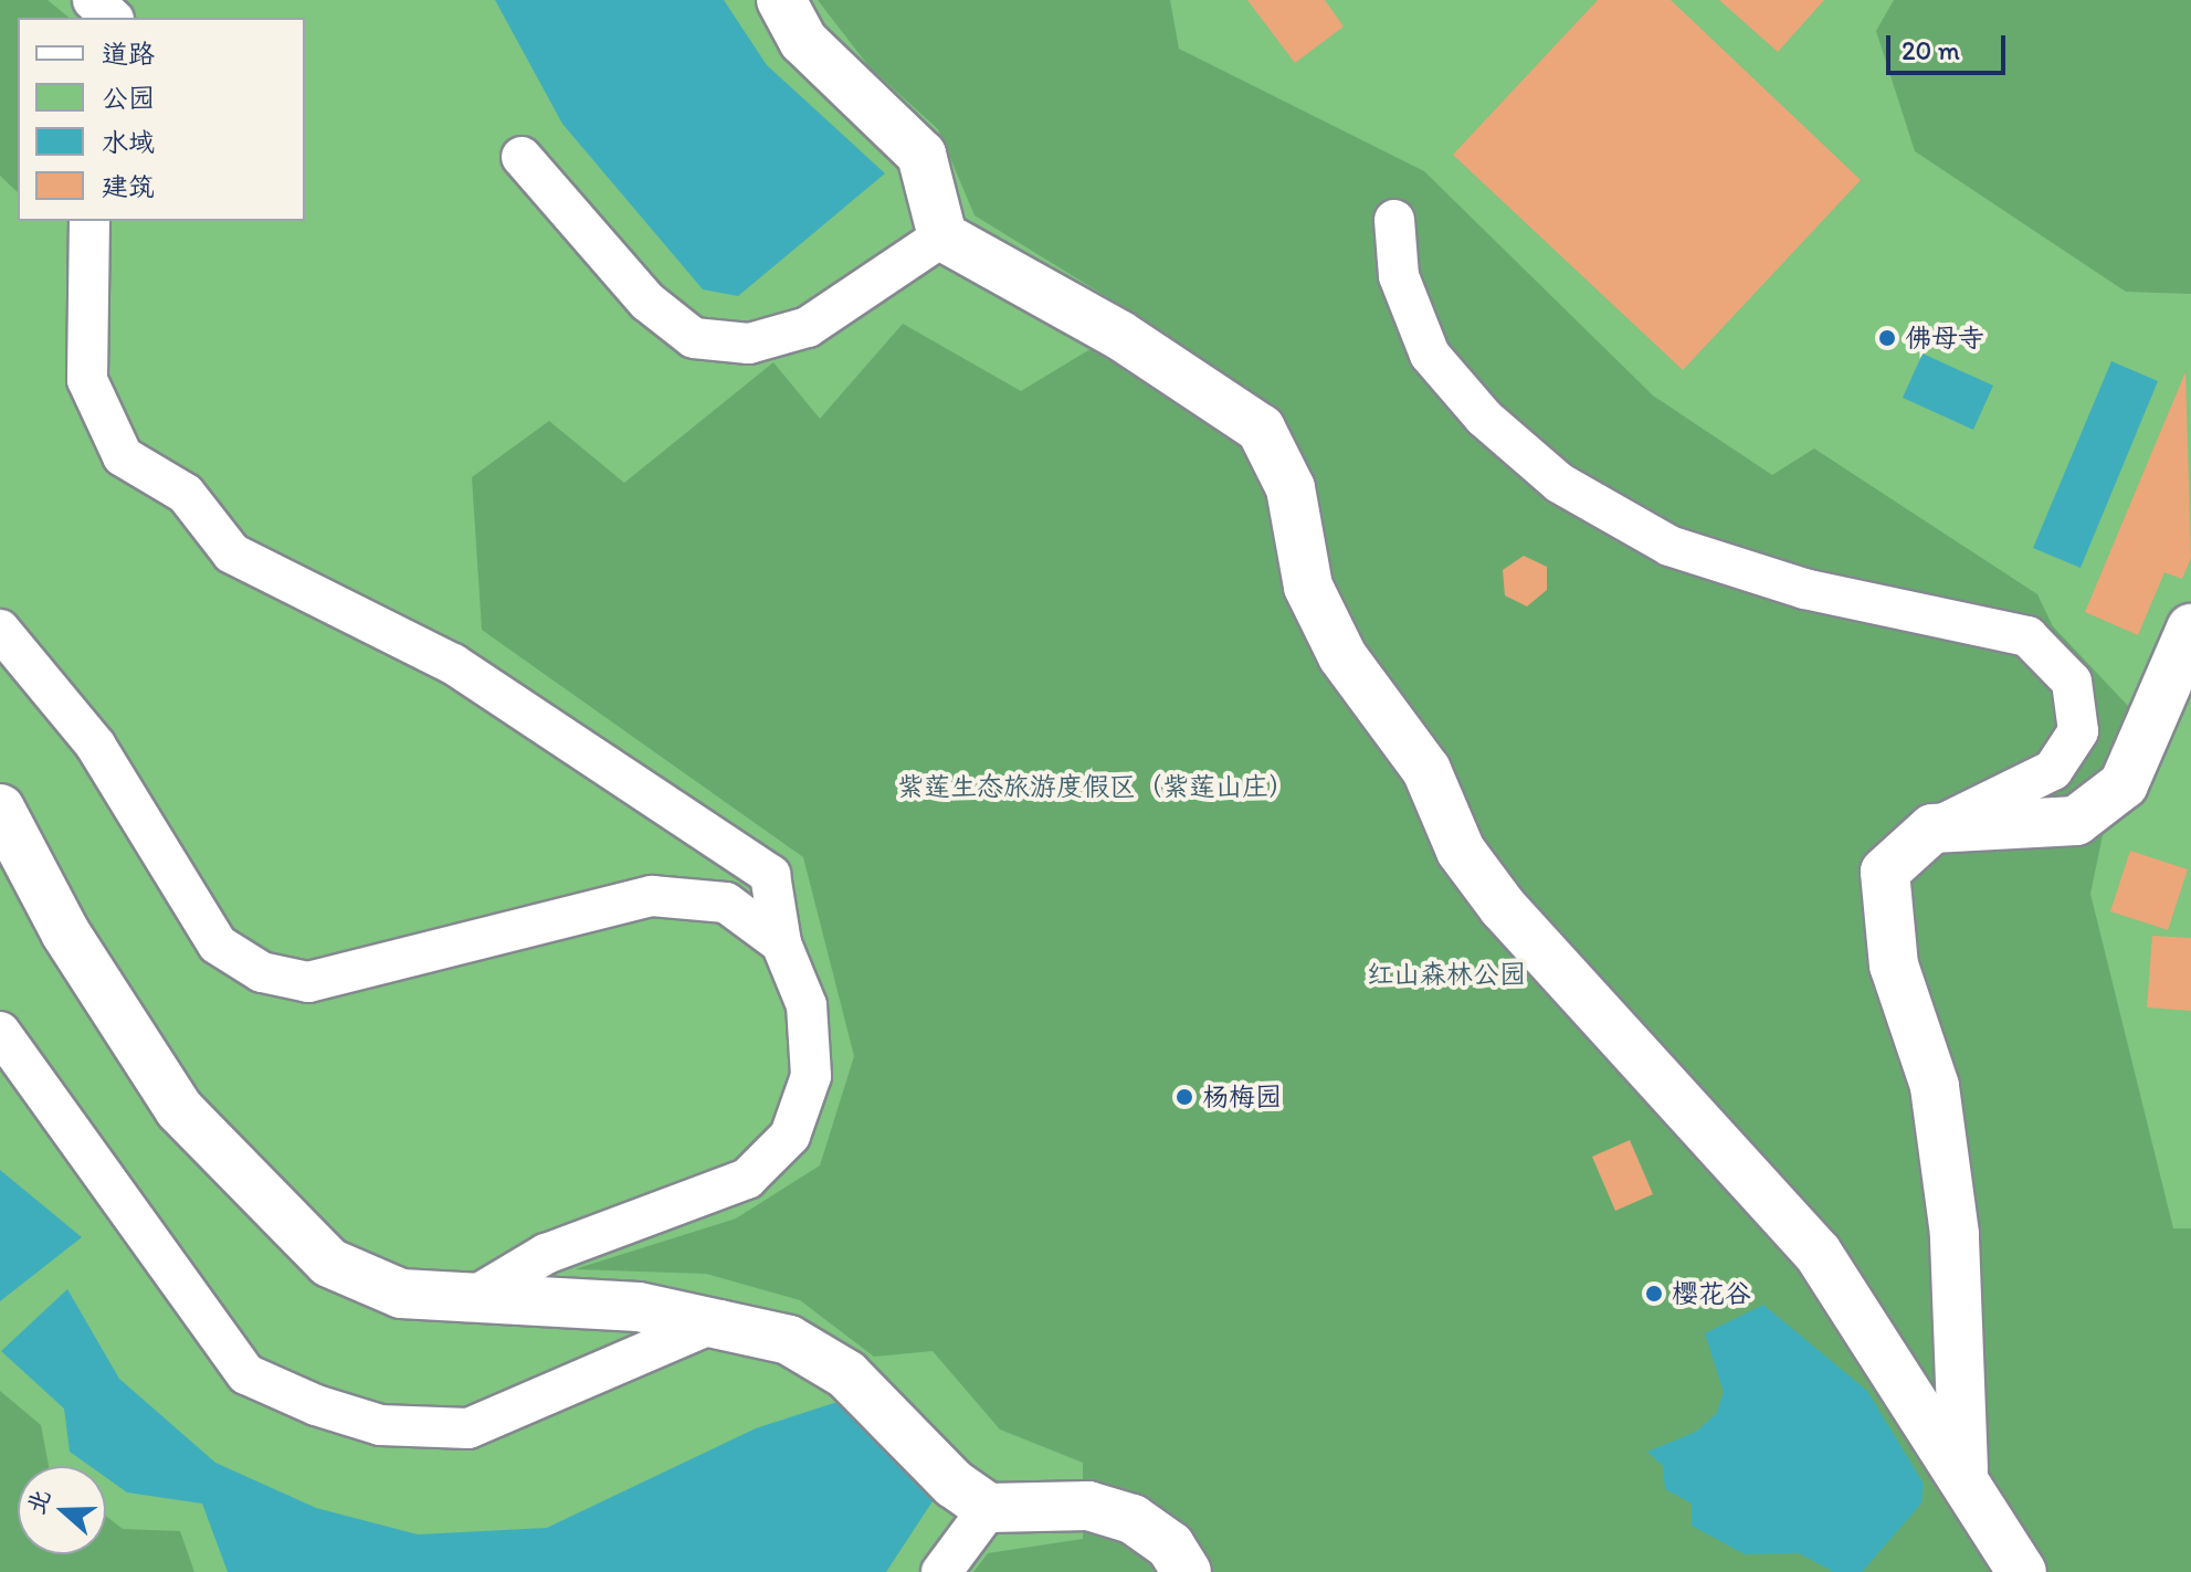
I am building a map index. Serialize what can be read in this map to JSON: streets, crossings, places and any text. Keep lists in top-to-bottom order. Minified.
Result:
{"parks":["紫莲生态旅游度假区（紫莲山庄）","红山森林公园"],"places":["佛母寺","杨梅园","樱花谷"],"legend":["道路","公园","水域","建筑"],"scale_bar":"20 m","north":"left"}
